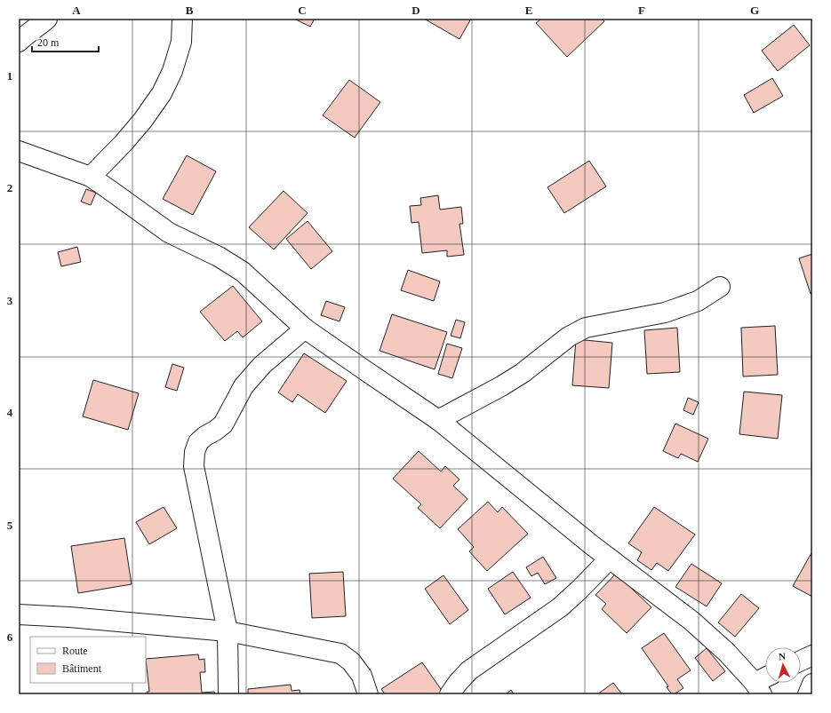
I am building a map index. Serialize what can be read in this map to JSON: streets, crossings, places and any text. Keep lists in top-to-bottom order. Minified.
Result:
{"legend":["Route","Bâtiment"],"scale_bar":"20 m","north":"top","grid":{"columns":["A","B","C","D","E","F","G"],"rows":["1","2","3","4","5","6"]}}
